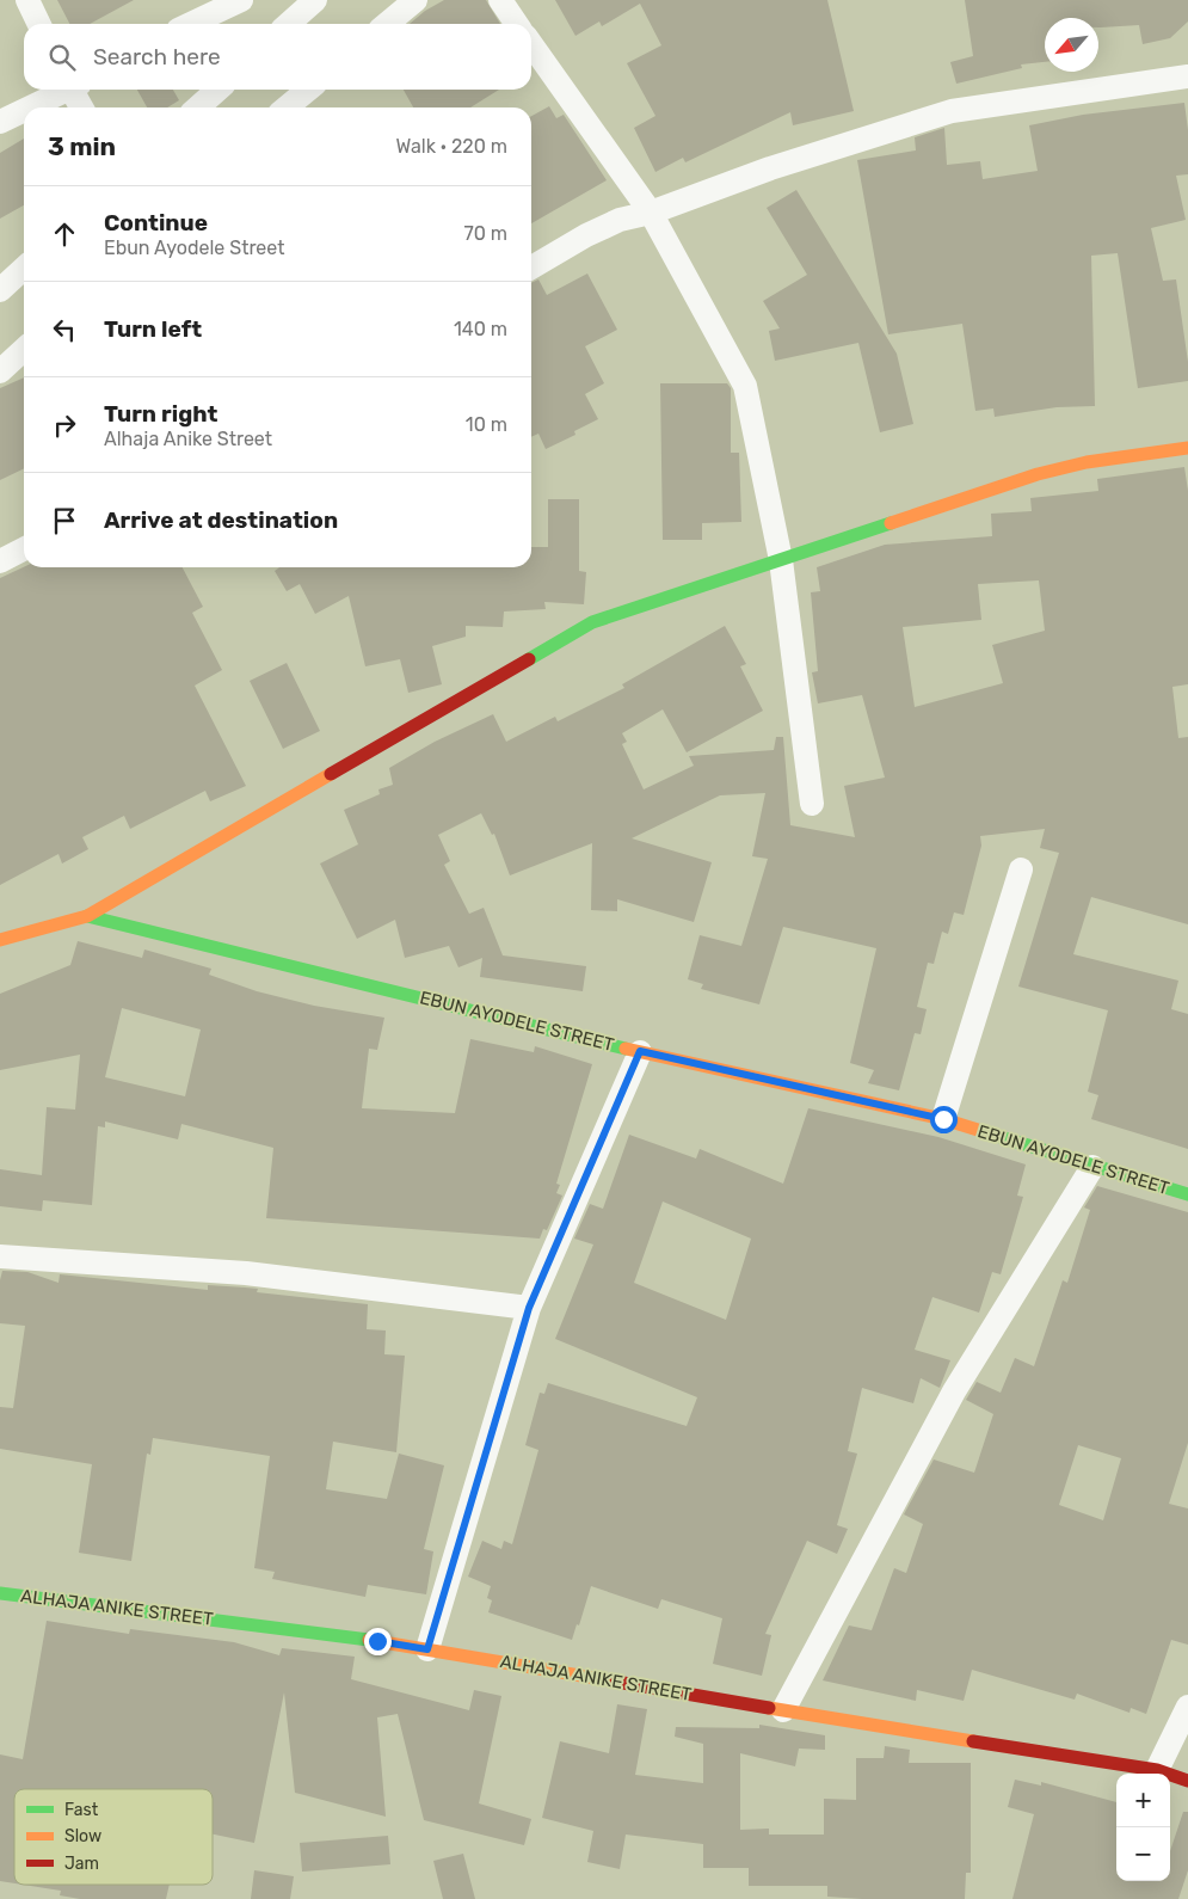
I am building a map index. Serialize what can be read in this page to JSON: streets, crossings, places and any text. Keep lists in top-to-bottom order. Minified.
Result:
{"streets":{"street":["EBUN AYODELE STREET","ALHAJA ANIKE STREET"]},"legend":["Fast","Slow","Jam"],"north":"bottom left","page":{"search":"Search here","heading":["3 min","Walk · 220 m"],"list":[["Continue","Ebun Ayodele Street","70 m"],["Turn left","140 m"],["Turn right","Alhaja Anike Street","10 m"],"Arrive at destination"],"map_buttons":["+","−"]}}
